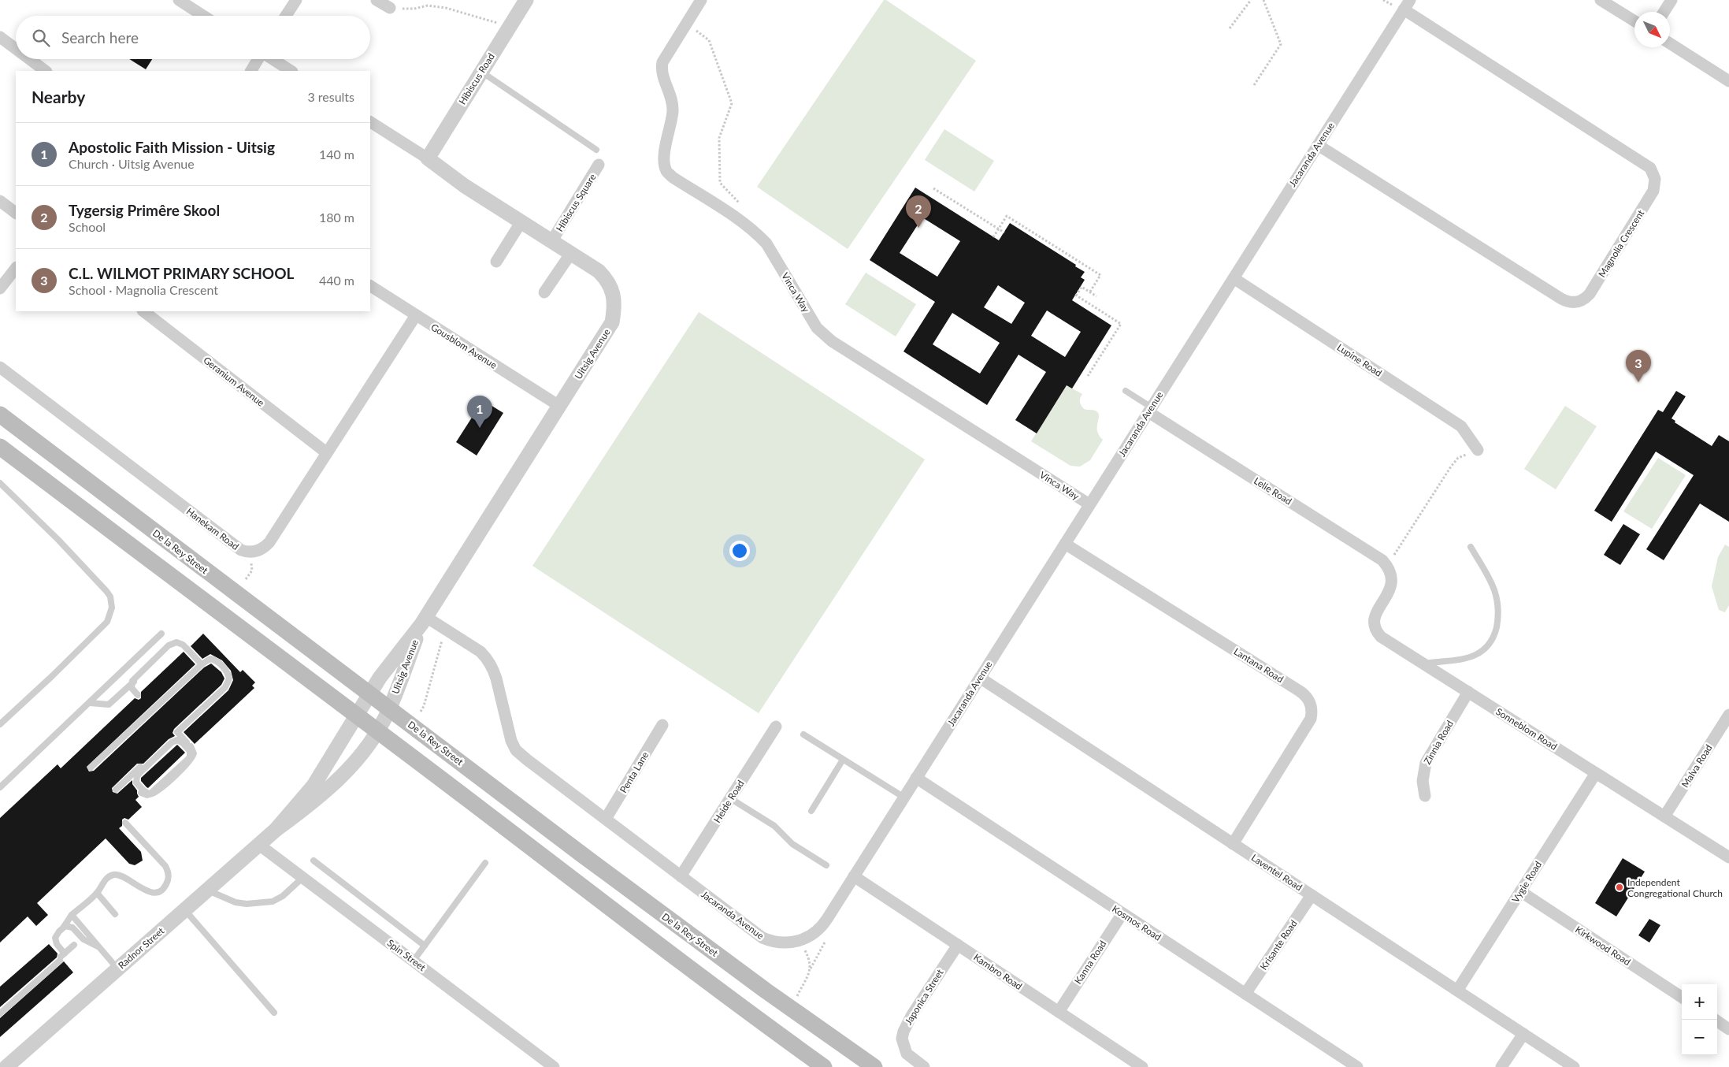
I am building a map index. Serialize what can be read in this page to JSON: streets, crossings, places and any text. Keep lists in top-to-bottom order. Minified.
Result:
{"streets":{"main road":["De la Rey Street"],"street":["Hibiscus Road","Jacaranda Avenue","Hibiscus Square","Magnolia Crescent","Vinca Way","Gousblom Avenue","Uitsig Avenue","Lupine Road","Geranium Avenue","Lelie Road","Hanekam Road","Lantana Road","Sonneblom Road","Zinnia Road","Malva Road","Penta Lane","Heide Road","Laventel Road","Vygie Road","Kosmos Road","Krisante Road","Kirkwood Road","Radnor Street","Spin Street","Kanna Road","Kambro Road","Japonica Street"]},"crossings":[["Hibiscus Road","Uitsig Avenue"],["Jacaranda Avenue","Magnolia Crescent"],["Jacaranda Avenue","Vinca Way"],["Jacaranda Avenue","Uitsig Avenue"],["Jacaranda Avenue","Lupine Road"],["Jacaranda Avenue","Lelie Road"],["Jacaranda Avenue","Lantana Road"],["Jacaranda Avenue","Penta Lane"],["Jacaranda Avenue","Heide Road"],["Jacaranda Avenue","Laventel Road"],["Jacaranda Avenue","Kosmos Road"],["Jacaranda Avenue","Kambro Road"],["Hibiscus Square","Uitsig Avenue"],["Gousblom Avenue","Uitsig Avenue"],["Gousblom Avenue","Hanekam Road"],["Uitsig Avenue","De la Rey Street"],["Uitsig Avenue","Radnor Street"],["Geranium Avenue","Hanekam Road"],["Lelie Road","Sonneblom Road"],["Lantana Road","Laventel Road"],["Sonneblom Road","Zinnia Road"],["Sonneblom Road","Malva Road"],["Sonneblom Road","Vygie Road"],["Laventel Road","Vygie Road"],["Laventel Road","Krisante Road"],["Vygie Road","Kirkwood Road"],["Kosmos Road","Krisante Road"],["Kosmos Road","Kanna Road"],["Radnor Street","Spin Street"],["Kanna Road","Kambro Road"],["Kambro Road","Japonica Street"]],"places":["Independent Congregational Church"],"north":"bottom right","page":{"search":"Search here","heading":["Nearby","3 results"],"list":[{"mark":"1","name":"Apostolic Faith Mission - Uitsig","note":"Church · Uitsig Avenue","value":"140 m"},{"mark":"2","name":"Tygersig Primêre Skool","note":"School","value":"180 m"},{"mark":"3","name":"C.L. WILMOT PRIMARY SCHOOL","note":"School · Magnolia Crescent","value":"440 m"}],"pins":["2","3","1"],"map_buttons":["+","−"]}}
